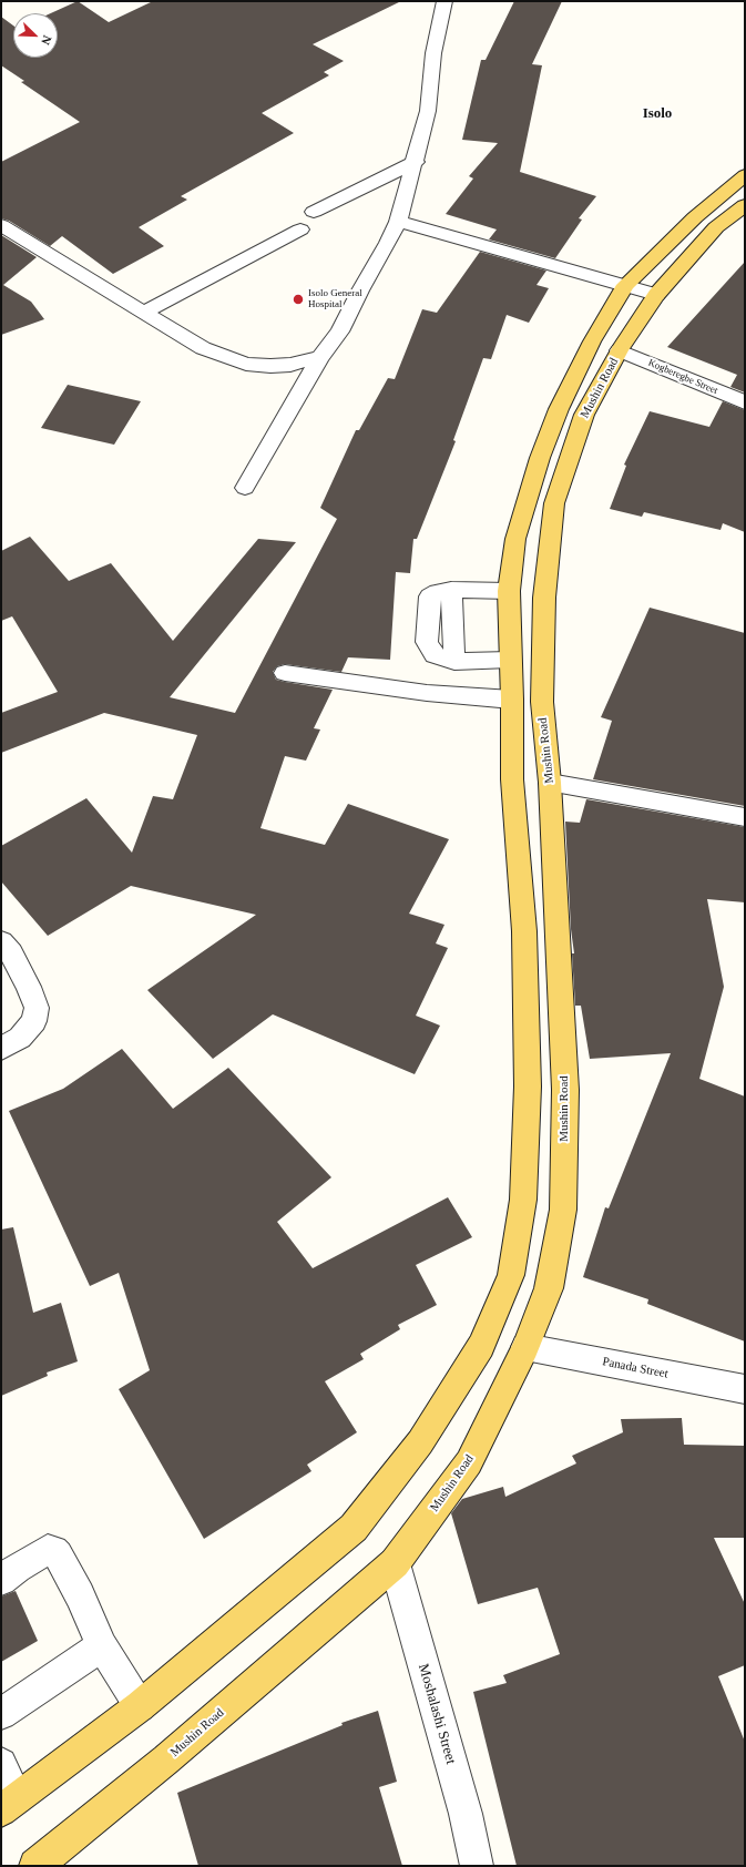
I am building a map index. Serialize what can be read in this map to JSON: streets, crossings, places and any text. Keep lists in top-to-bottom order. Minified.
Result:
{"streets":{"main road":["Mushin Road"],"street":["Kogberegbe Street","Panada Street","Moshalashi Street"]},"crossings":[["Kogberegbe Street","Mushin Road"],["Mushin Road","Panada Street"],["Mushin Road","Moshalashi Street"]],"districts":["Isolo"],"places":["Isolo General Hospital"],"north":"bottom right"}
